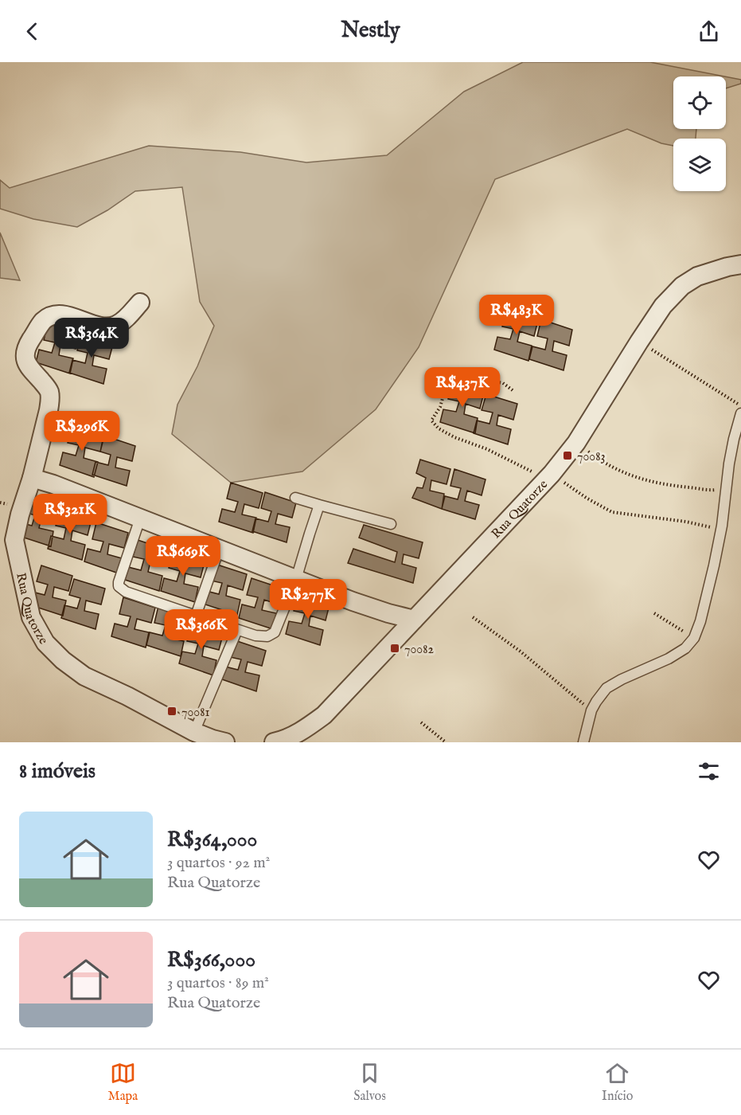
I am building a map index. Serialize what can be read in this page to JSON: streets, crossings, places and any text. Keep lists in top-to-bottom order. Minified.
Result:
{"streets":{"street":["Rua Quatorze"]},"places":{"transit":["70083","70082","70081"]},"page":{"header":"Nestly","price":["R$483K","R$364K","R$437K","R$296K","R$321K","R$669K","R$277K","R$366K"],"heading":"8 imóveis","list":[{"name":"R$364,000","note":"3 quartos · 92 m² · Rua Quatorze"},{"name":"R$366,000","note":"3 quartos · 89 m² · Rua Quatorze"}],"tabs":["Mapa","Salvos","Início"]}}
